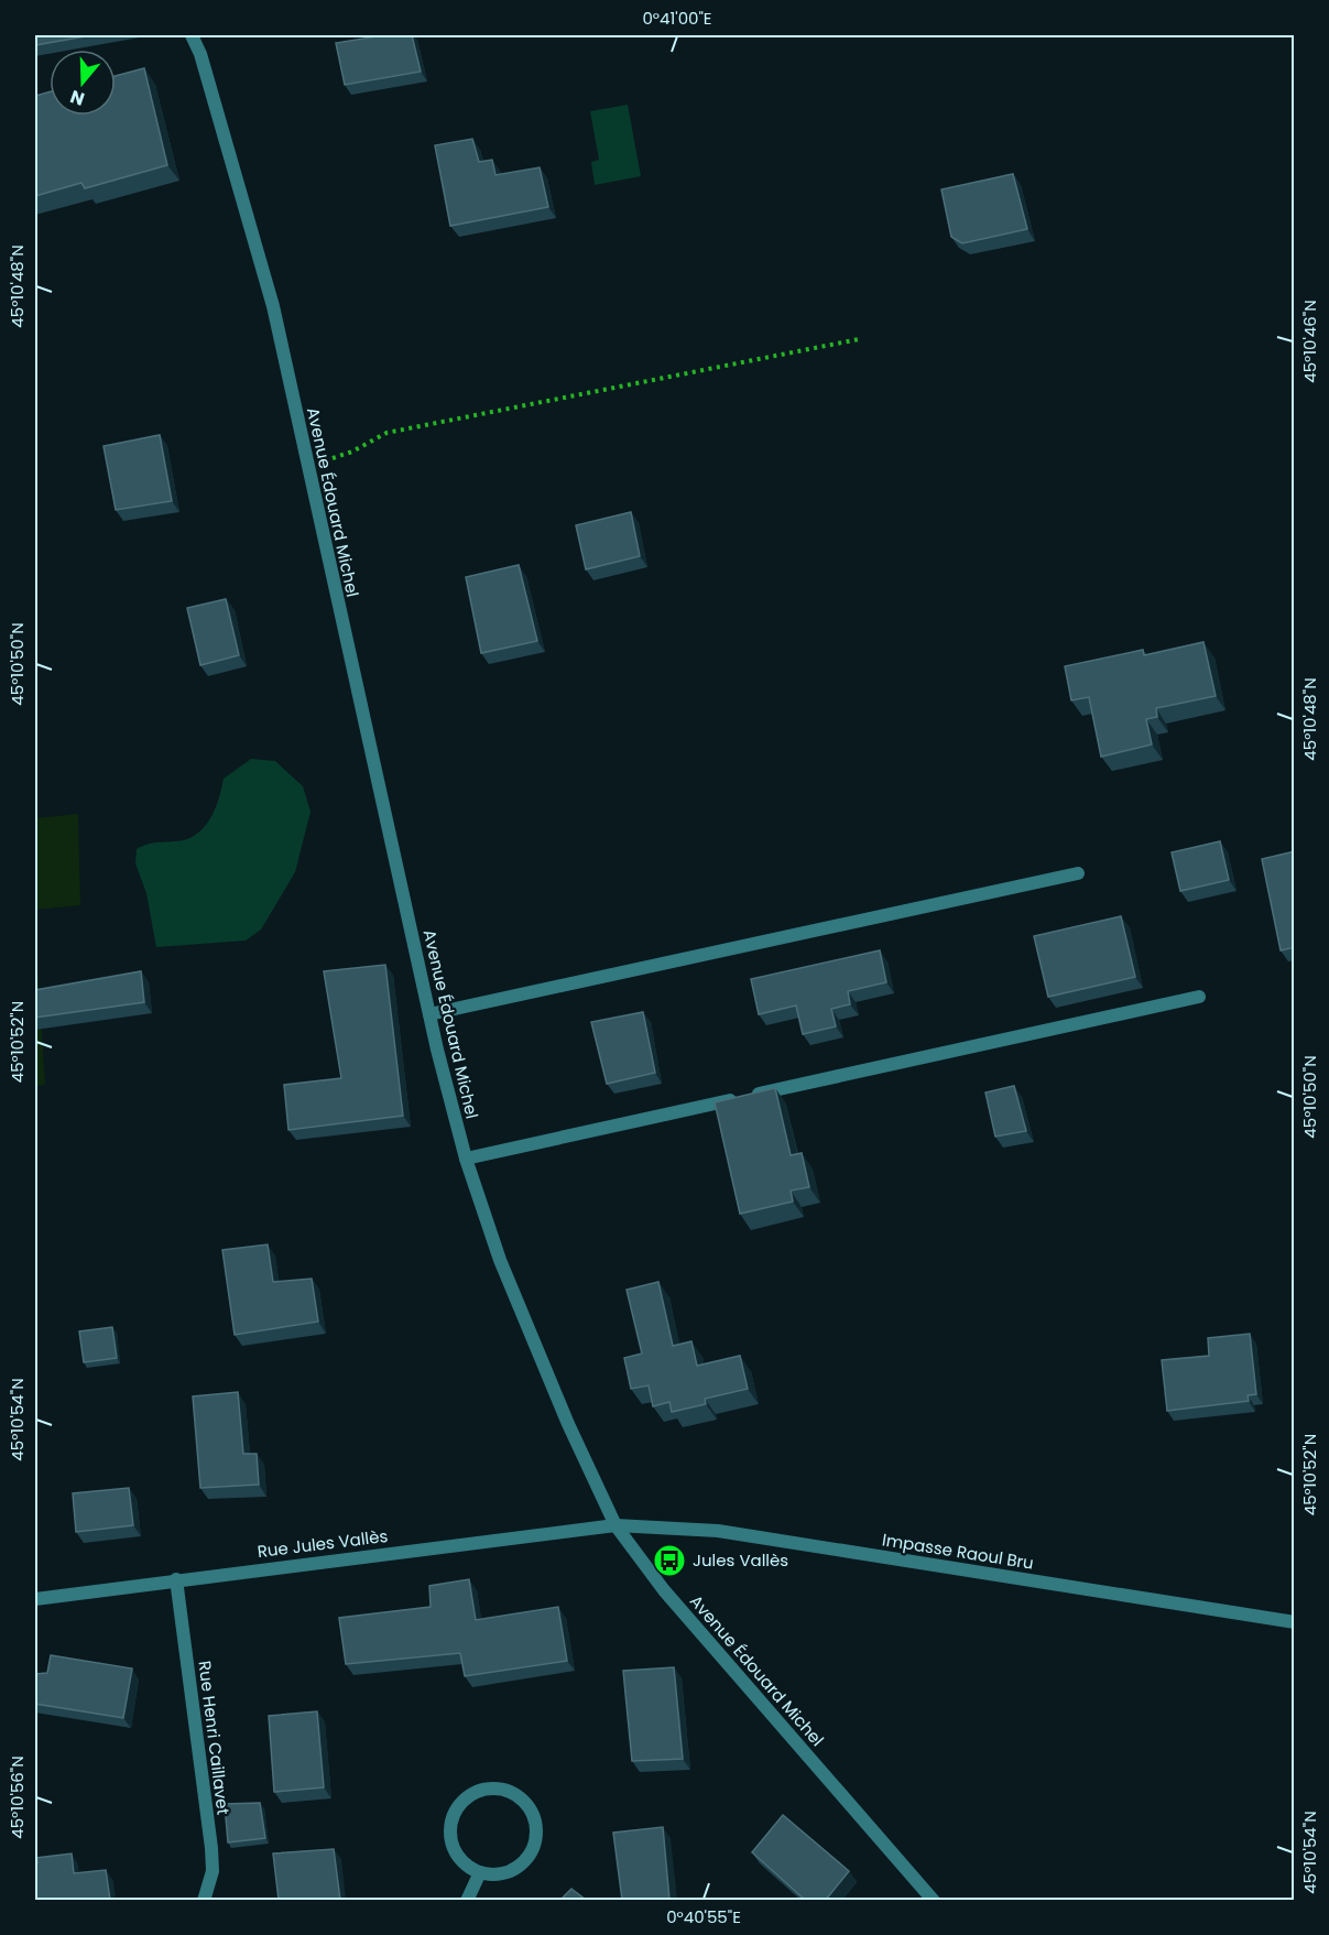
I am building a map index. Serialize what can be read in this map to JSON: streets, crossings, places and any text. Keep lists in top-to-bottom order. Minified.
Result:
{"streets":{"street":["Avenue Édouard Michel","Rue Jules Vallès","Impasse Raoul Bru","Rue Henri Caillavet"]},"crossings":[["Avenue Édouard Michel","Rue Jules Vallès"],["Avenue Édouard Michel","Impasse Raoul Bru"],["Rue Jules Vallès","Impasse Raoul Bru"],["Rue Jules Vallès","Rue Henri Caillavet"]],"places":{"bus stop":["Jules Vallès"]},"north":"bottom","coordinates":["0°41'00\"E","45°10'48\"N","45°10'46\"N","45°10'50\"N","45°10'52\"N","45°10'54\"N","45°10'56\"N","0°40'55\"E"]}
